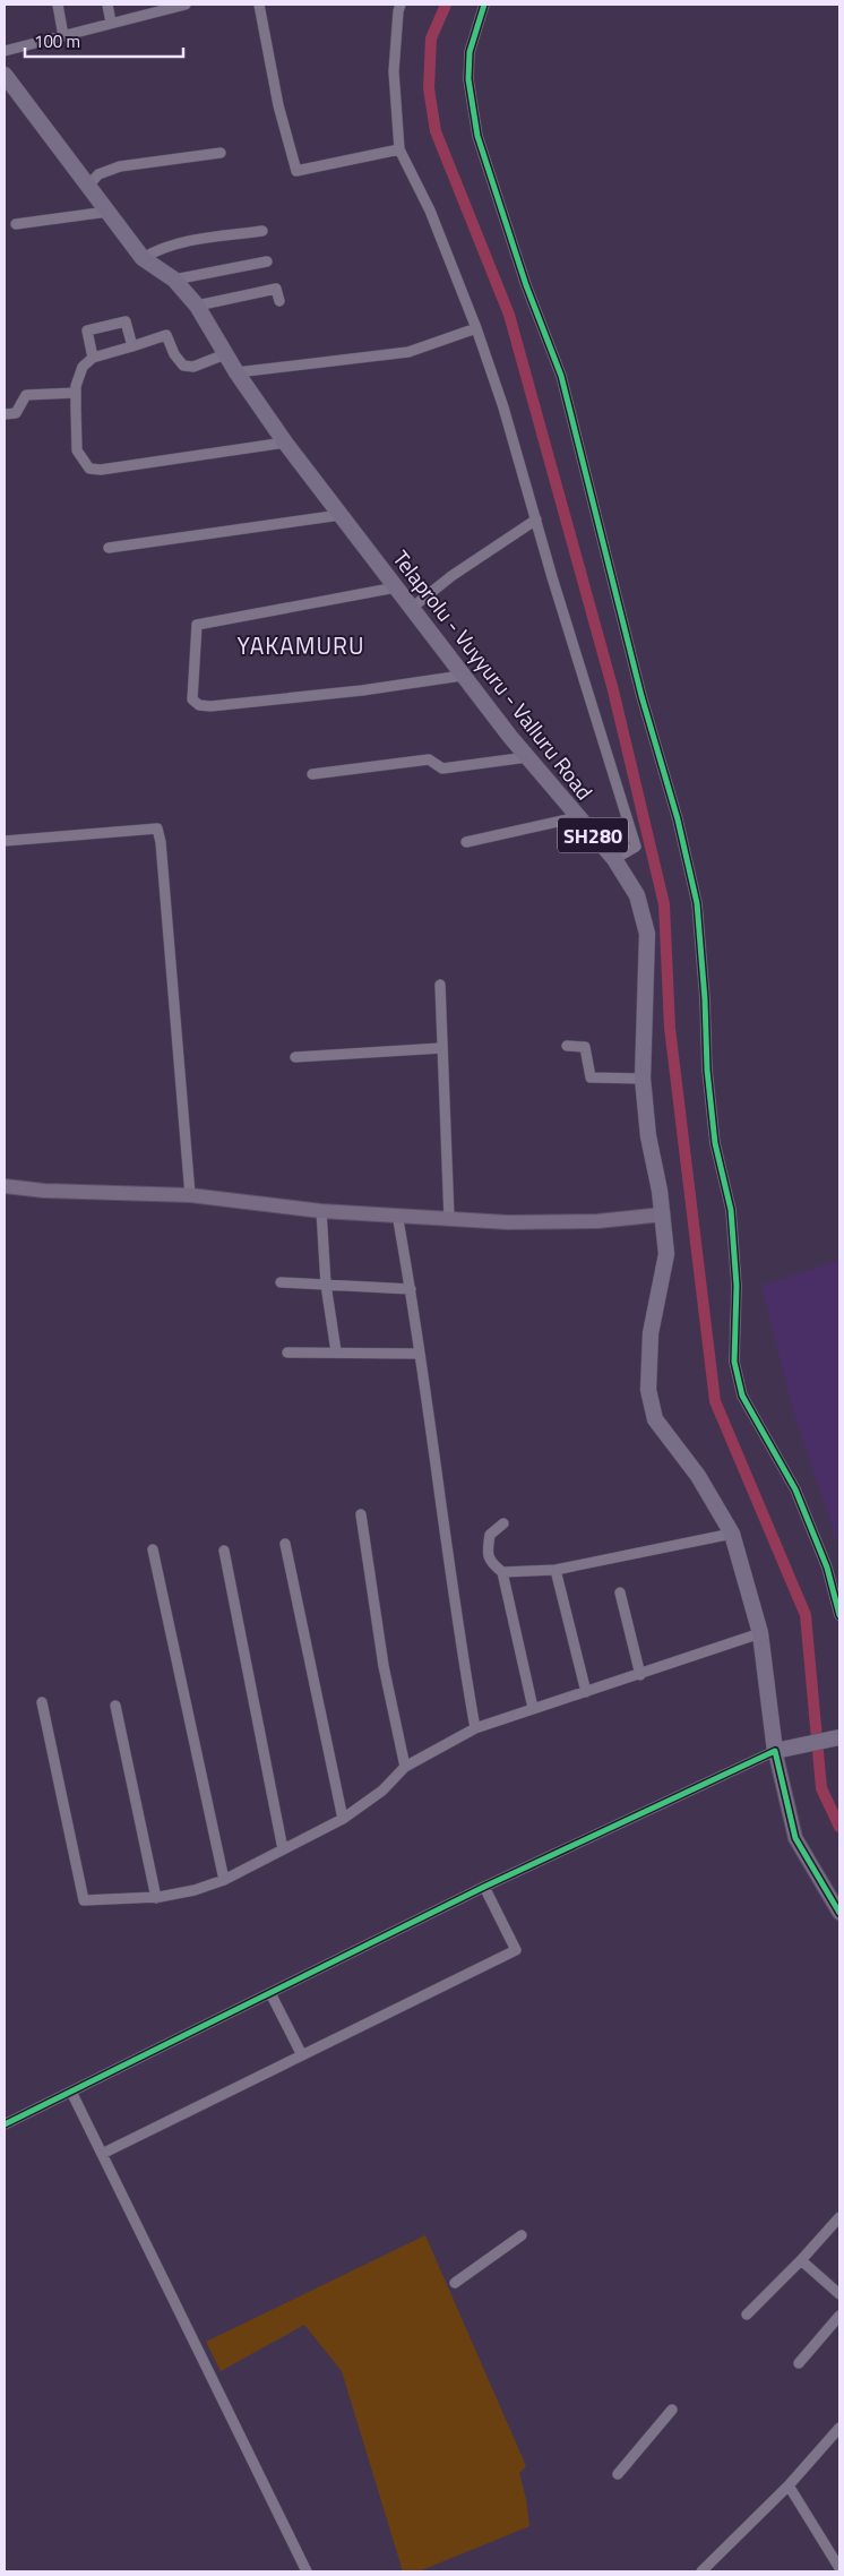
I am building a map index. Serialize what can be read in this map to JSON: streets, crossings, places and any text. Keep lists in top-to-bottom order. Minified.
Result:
{"streets":{"main road":["Telaprolu - Vuyyuru - Valluru Road","SH280"]},"districts":["YAKAMURU"],"scale_bar":"100 m"}
